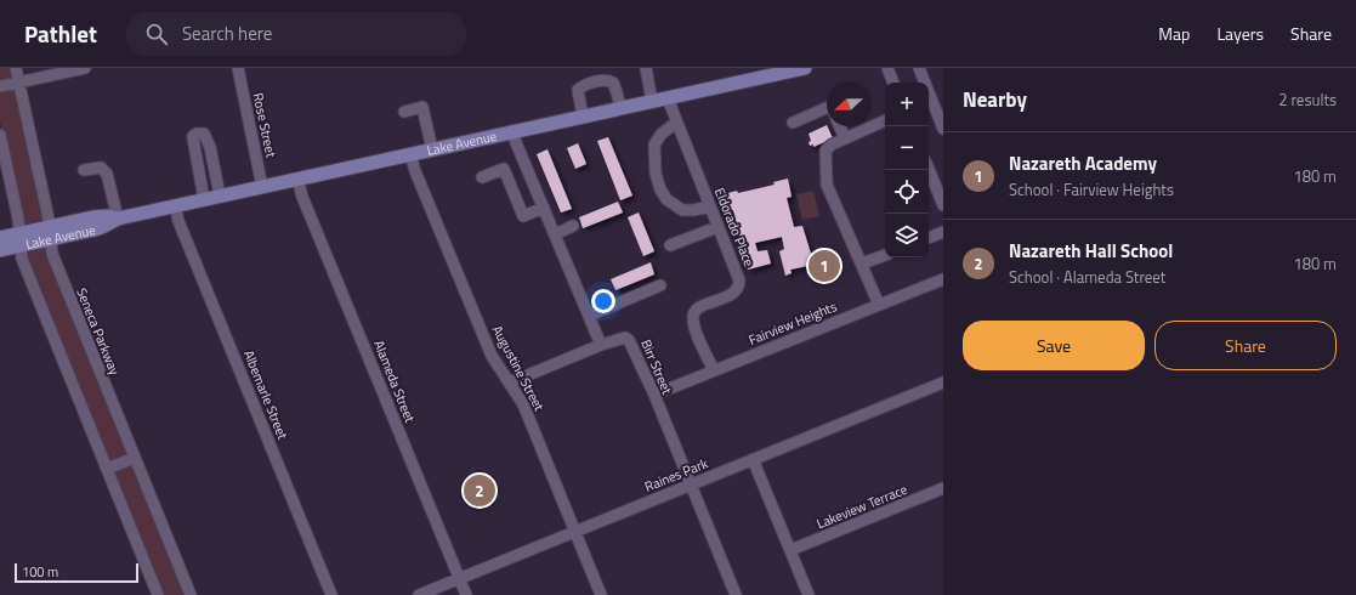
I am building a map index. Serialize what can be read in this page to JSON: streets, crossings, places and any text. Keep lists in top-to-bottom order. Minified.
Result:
{"streets":{"main road":["Lake Avenue"],"street":["Rose Street","Eldorado Place","Fairview Heights","Seneca Parkway","Birr Street","Augustine Street","Alameda Street","Albemarle Street","Raines Park","Lakeview Terrace"]},"crossings":[["Rose Street","Lake Avenue"],["Lake Avenue","Eldorado Place"],["Lake Avenue","Seneca Parkway"],["Lake Avenue","Augustine Street"],["Lake Avenue","Alameda Street"],["Lake Avenue","Albemarle Street"],["Eldorado Place","Fairview Heights"],["Fairview Heights","Birr Street"],["Birr Street","Raines Park"],["Augustine Street","Raines Park"],["Alameda Street","Raines Park"]],"scale_bar":"100 m","north":"left","page":{"header":"Pathlet","search":"Search here","nav":["Map","Layers","Share"],"heading":["Nearby","2 results"],"map_buttons":["+","−"],"list":[{"mark":"1","name":"Nazareth Academy","note":"School · Fairview Heights","value":"180 m"},{"mark":"2","name":"Nazareth Hall School","note":"School · Alameda Street","value":"180 m"}],"pins":["1","2"],"buttons":["Save","Share"],"scale":"100 m"}}
